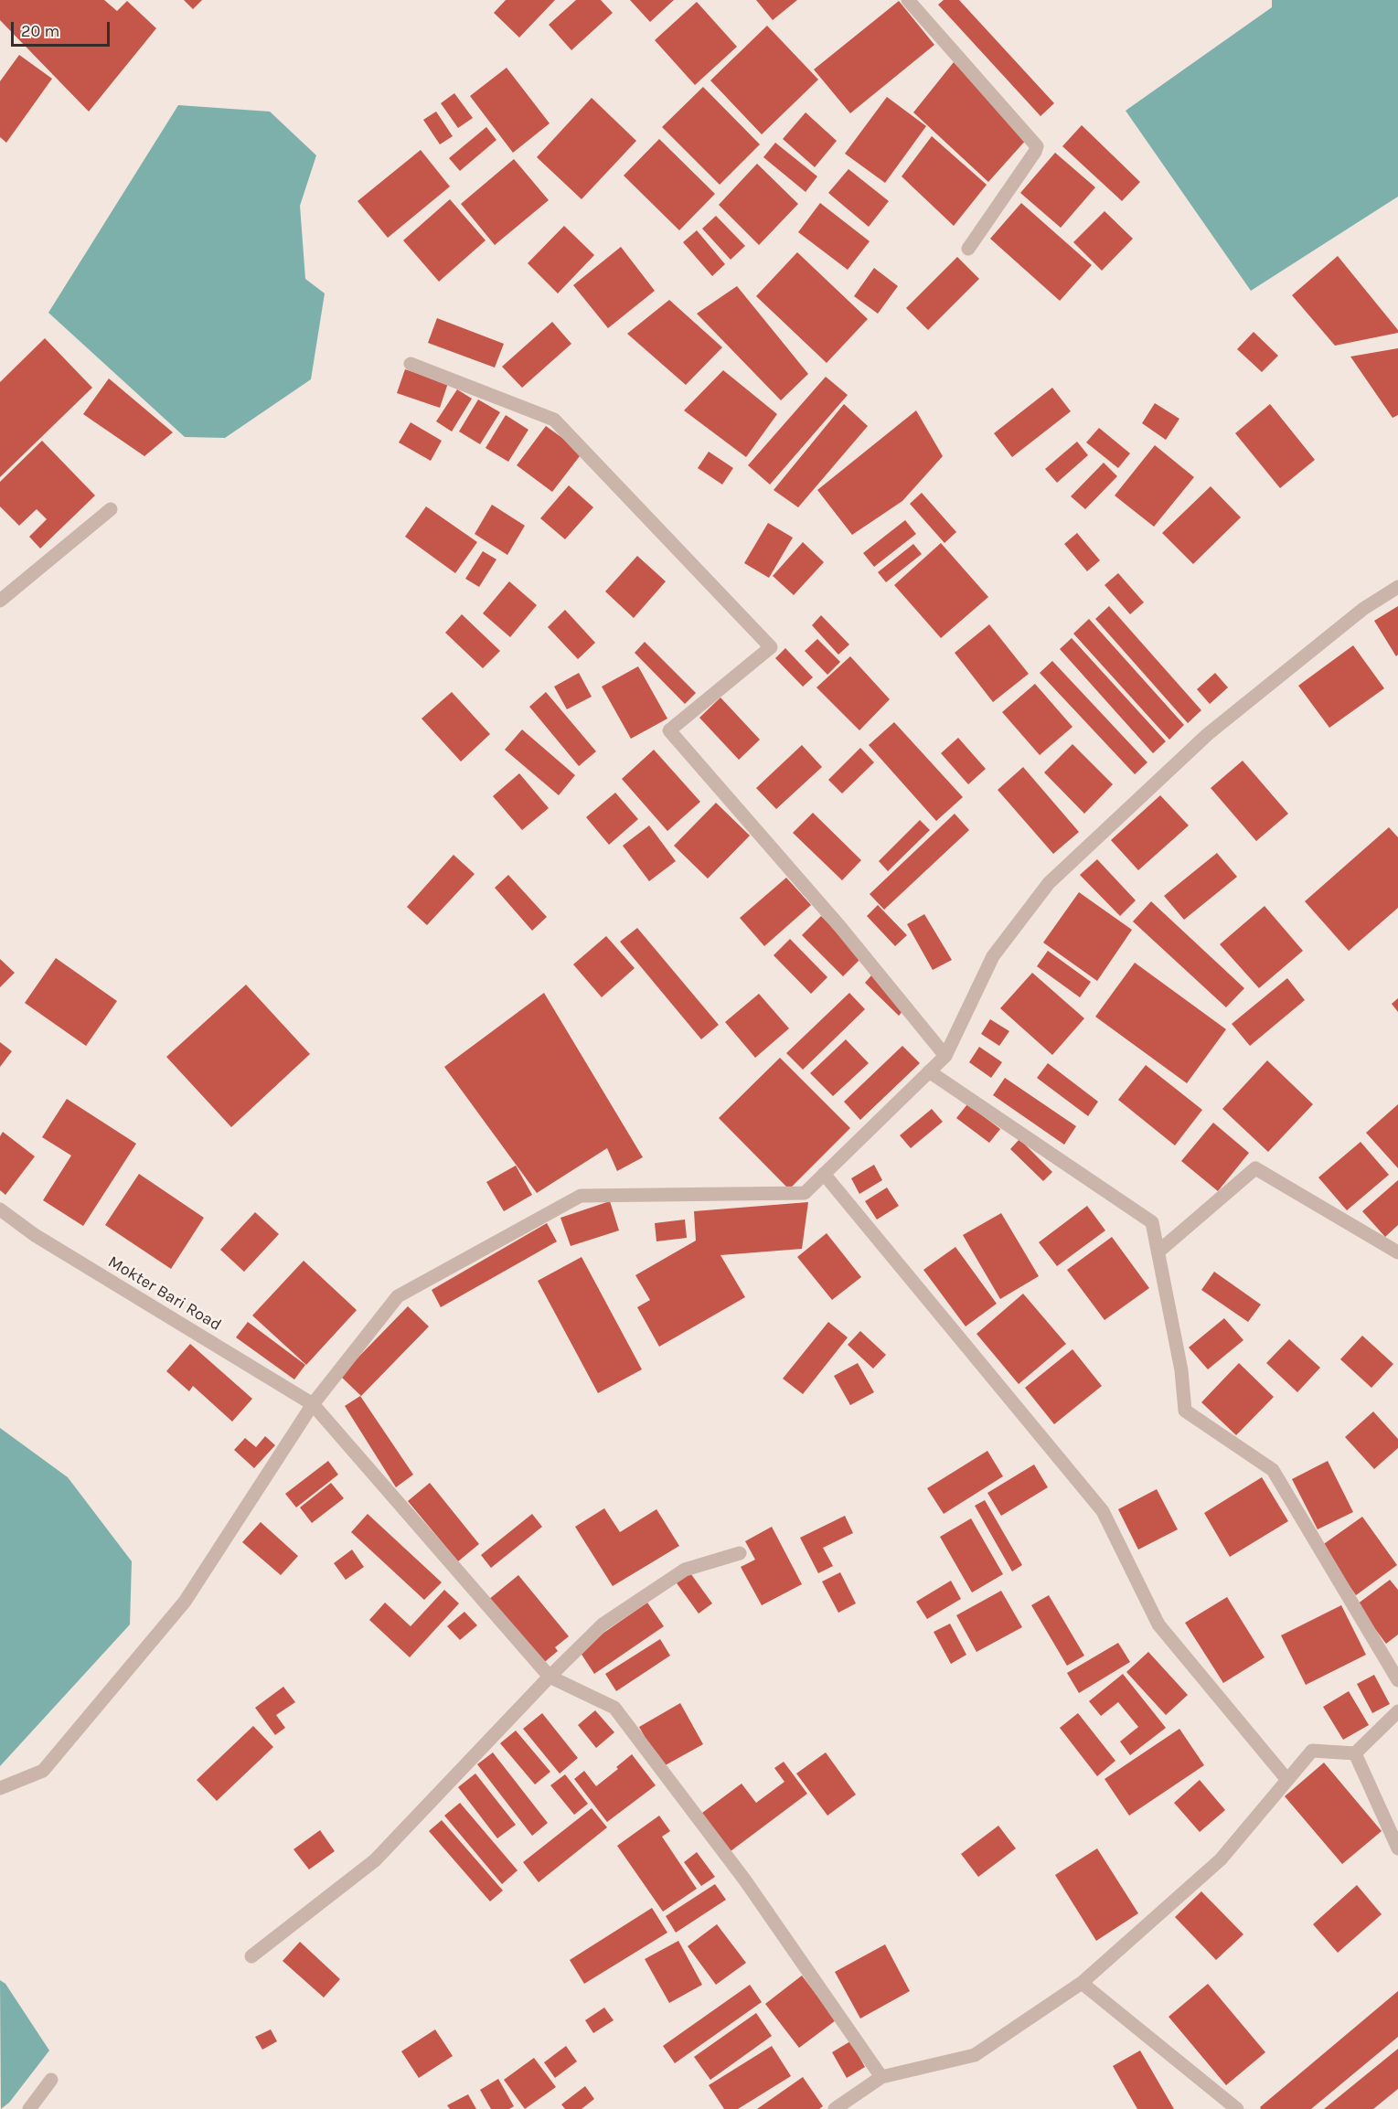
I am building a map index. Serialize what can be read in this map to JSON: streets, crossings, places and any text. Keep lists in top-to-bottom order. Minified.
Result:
{"streets":{"street":["Mokter Bari Road"]},"scale_bar":"20 m"}
